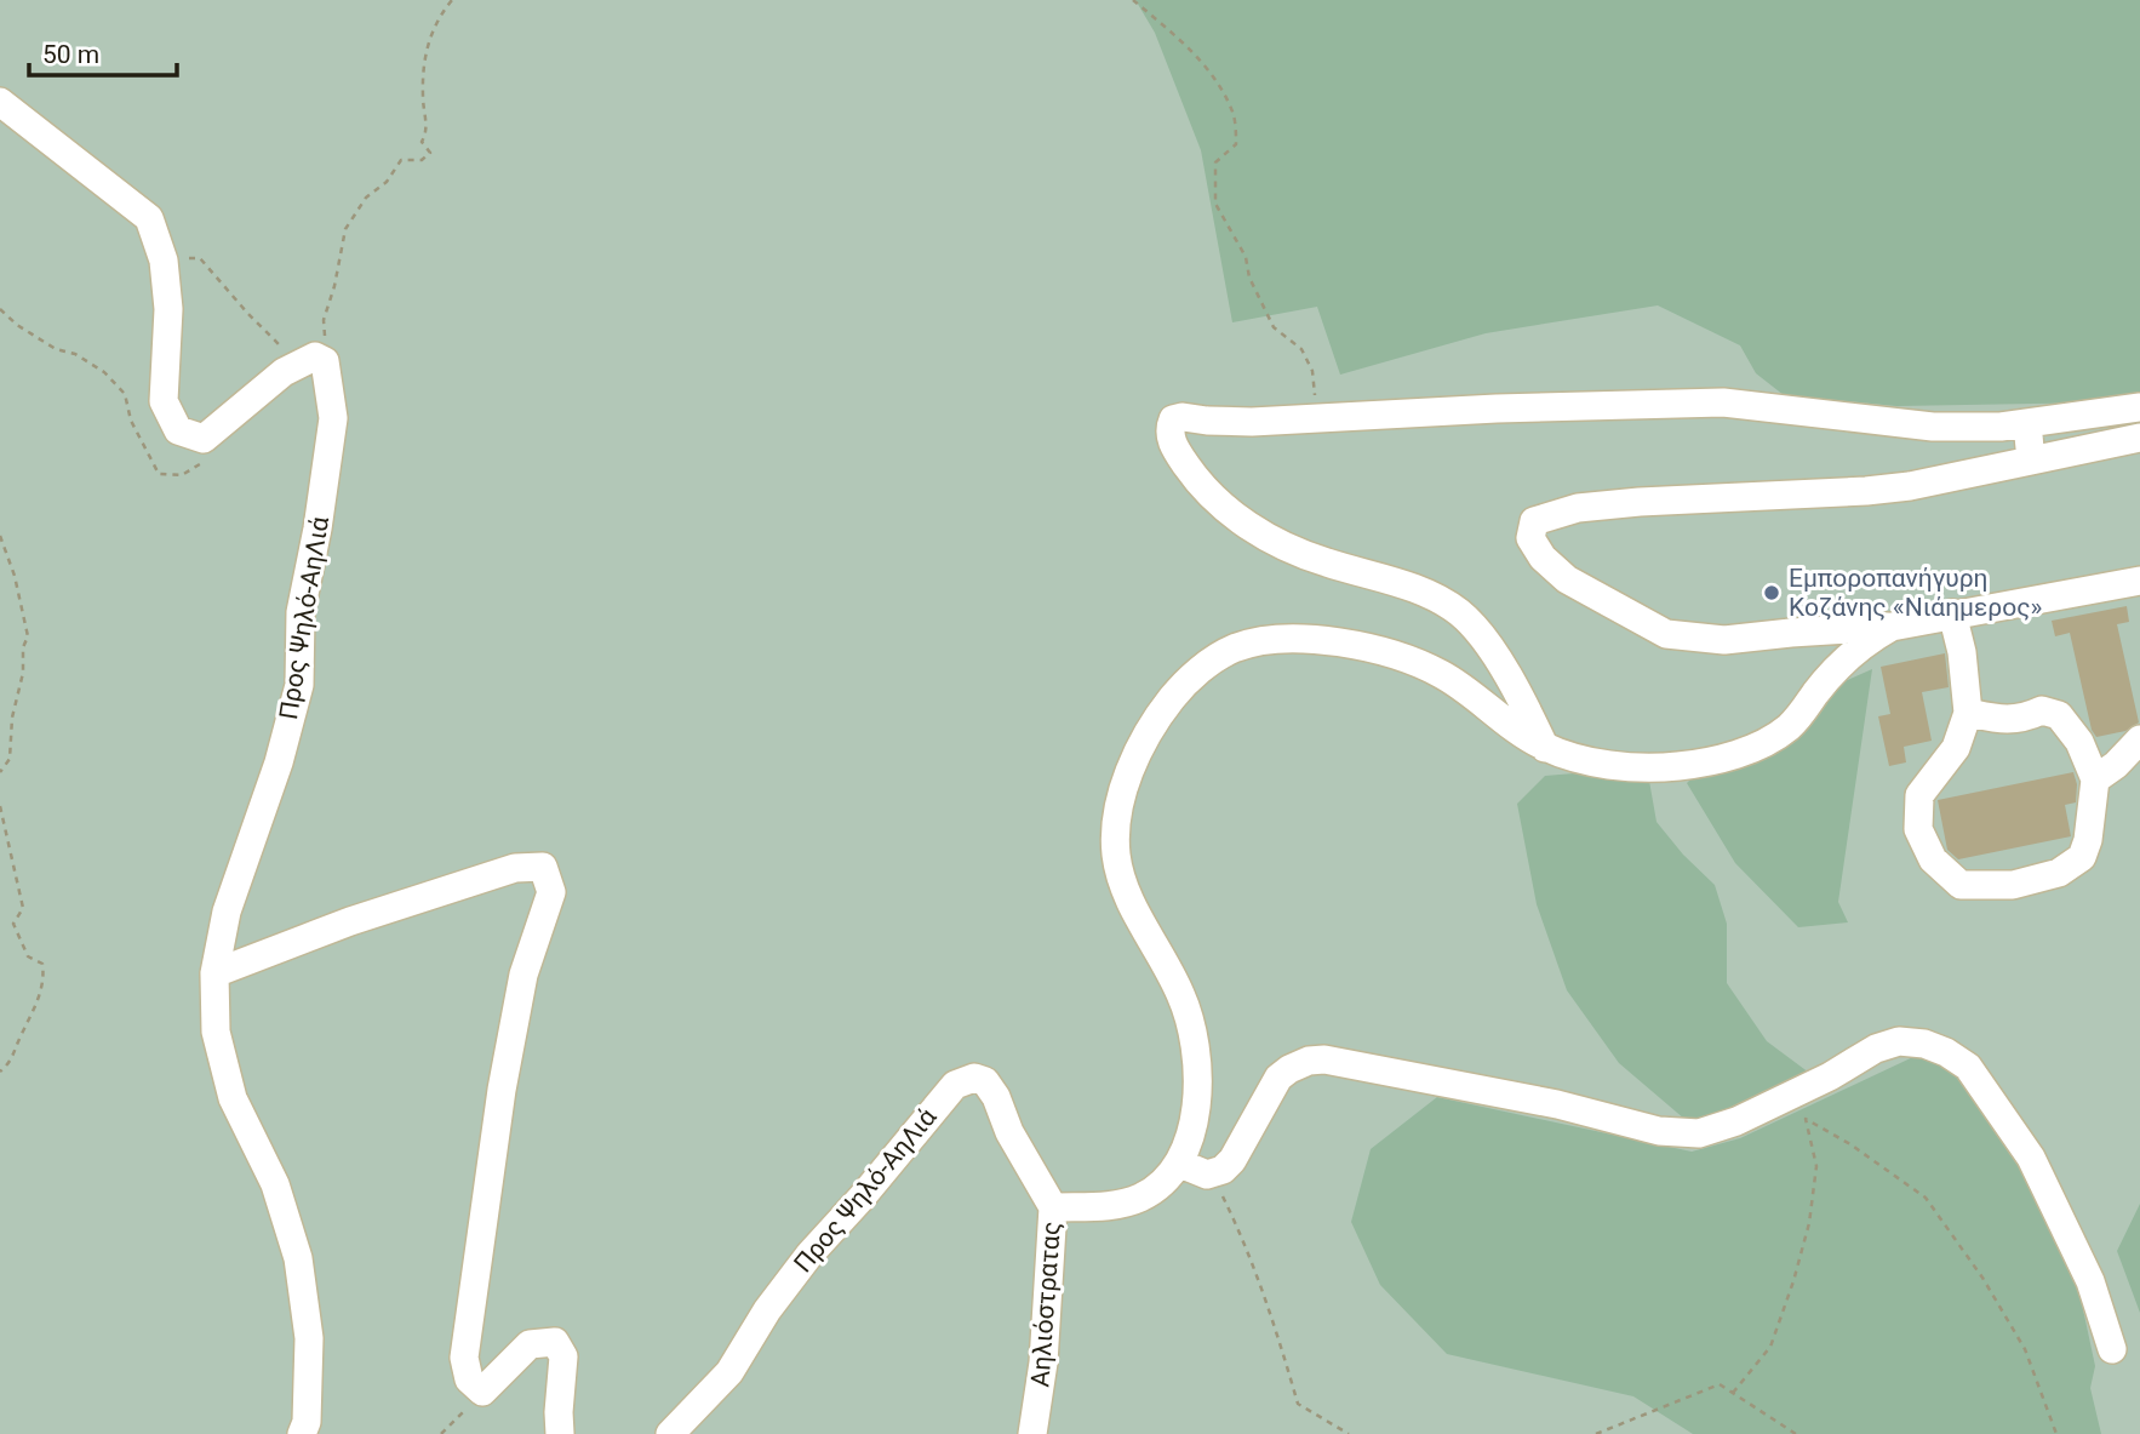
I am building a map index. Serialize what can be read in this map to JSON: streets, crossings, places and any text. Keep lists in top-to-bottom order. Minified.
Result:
{"streets":{"street":["Προς Ψηλό-ΑηΛιά","Αηλιόστρατας"]},"crossings":[["Προς Ψηλό-ΑηΛιά","Αηλιόστρατας"]],"places":["Εμποροπανήγυρη Κοζάνης «Νιάημερος»"],"scale_bar":"50 m"}
